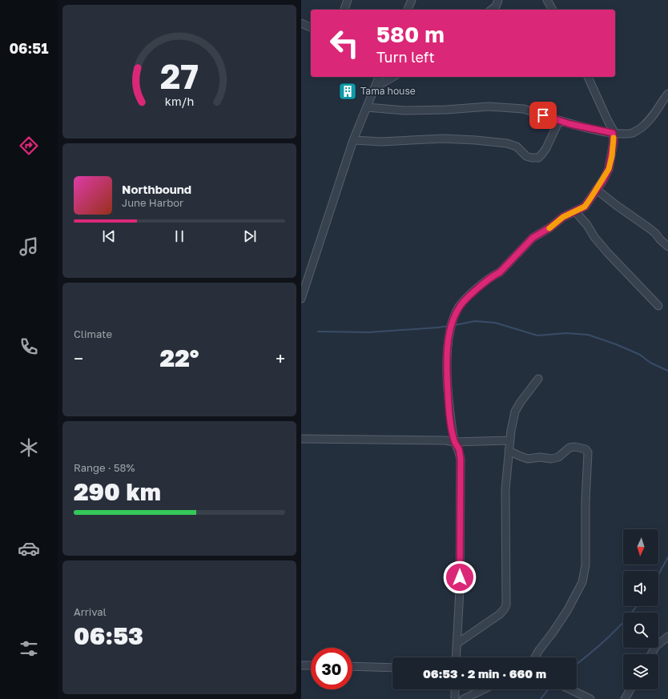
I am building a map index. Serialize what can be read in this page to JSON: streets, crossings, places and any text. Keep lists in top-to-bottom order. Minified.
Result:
{"places":{"building":["Tama house"]},"north":"bottom","page":{"tabs":"06:51","turn":["580 m","Turn left"],"song":["Northbound","June Harbor"],"tile":["Climate",["Range · 58%","290 km"],["Arrival","06:53"]],"heat":["−","22°","+"],"limit":"30","trip":"06:53 · 2 min · 660 m","gauge":["27","km/h"]}}
